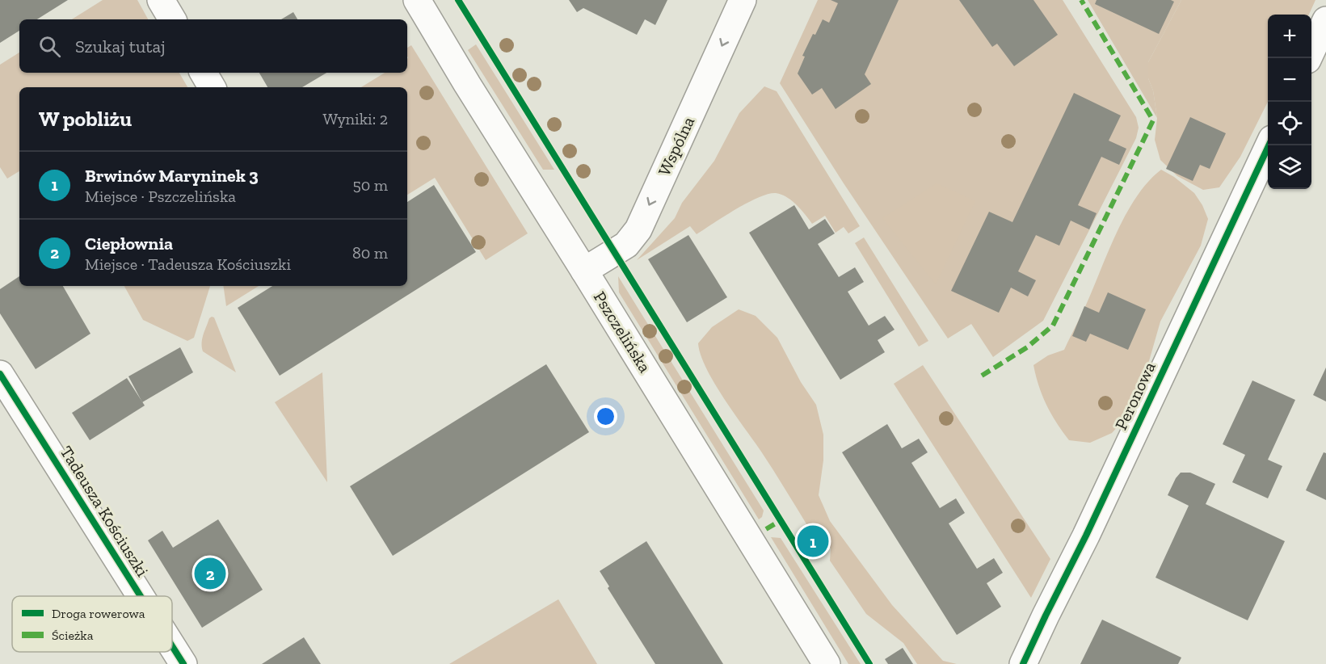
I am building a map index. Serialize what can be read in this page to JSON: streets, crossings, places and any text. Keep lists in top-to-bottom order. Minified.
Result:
{"streets":{"street":["Wspólna","Pszczelińska","Peronowa","Tadeusza Kościuszki"]},"crossings":[["Wspólna","Pszczelińska"]],"one_way":["Wspólna"],"legend":["Droga rowerowa","Ścieżka"],"page":{"map_buttons":["+","−"],"search":"Szukaj tutaj","heading":["W pobliżu","Wyniki: 2"],"list":[{"mark":"1","name":"Brwinów Maryninek 3","note":"Miejsce · Pszczelińska","value":"50 m"},{"mark":"2","name":"Ciepłownia","note":"Miejsce · Tadeusza Kościuszki","value":"80 m"}],"pins":["1","2"]}}
